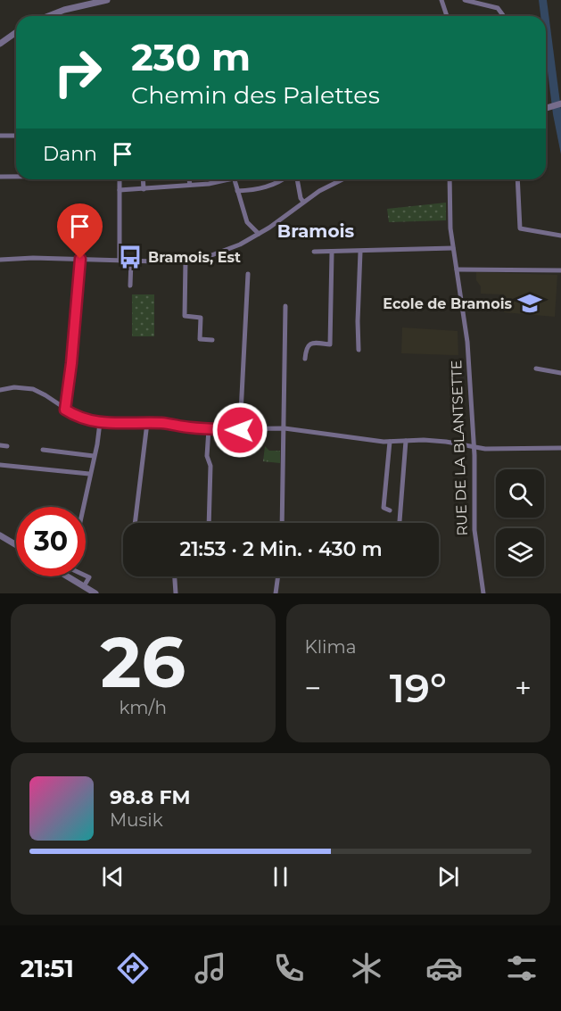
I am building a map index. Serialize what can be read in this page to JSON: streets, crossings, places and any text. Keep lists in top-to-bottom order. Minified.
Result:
{"streets":{"street":["RUE DE LA BLANTSETTE"]},"districts":["Bramois"],"places":{"bus stop":["Bramois, Est"],"school or university":["Ecole de Bramois"]},"page":{"turn":["230 m","Chemin des Palettes"],"then":"Dann","limit":"30","trip":"21:53 · 2 Min. · 430 m","tile":[["26","km/h"],"Klima"],"heat":["−","19°","+"],"song":["98.8 FM","Musik"],"tabs":"21:51"}}
